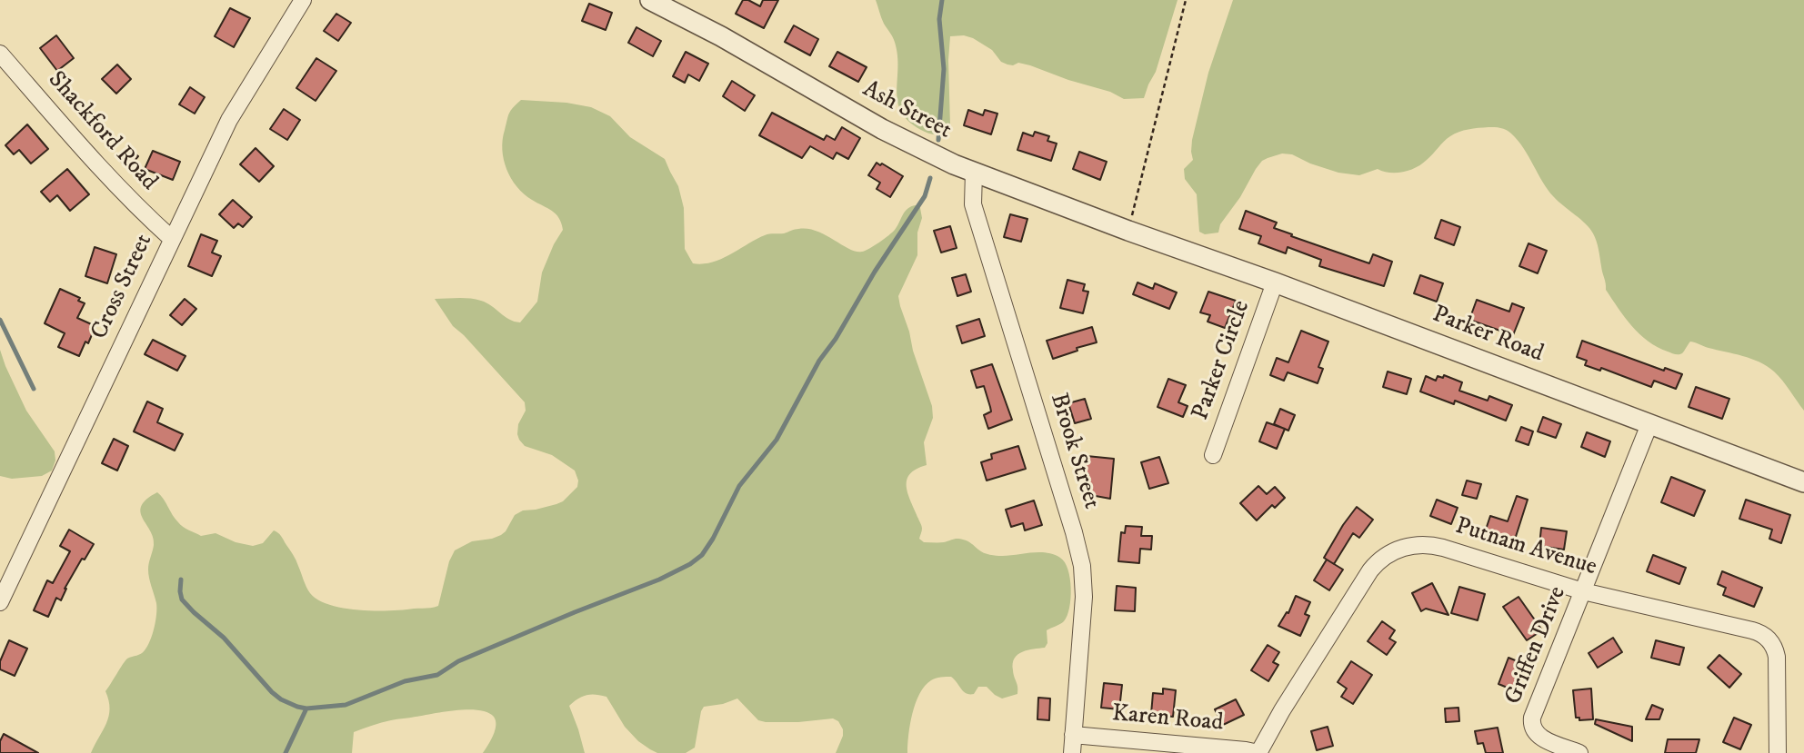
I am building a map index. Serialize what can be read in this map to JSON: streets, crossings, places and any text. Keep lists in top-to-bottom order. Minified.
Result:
{"streets":{"street":["Ash Street","Shackford Road","Cross Street","Parker Road","Parker Circle","Brook Street","Putnam Avenue","Griffen Drive","Karen Road"]},"crossings":[["Ash Street","Parker Road"],["Ash Street","Brook Street"],["Shackford Road","Cross Street"],["Parker Road","Parker Circle"],["Parker Road","Griffen Drive"],["Brook Street","Karen Road"],["Putnam Avenue","Griffen Drive"],["Putnam Avenue","Karen Road"]]}
